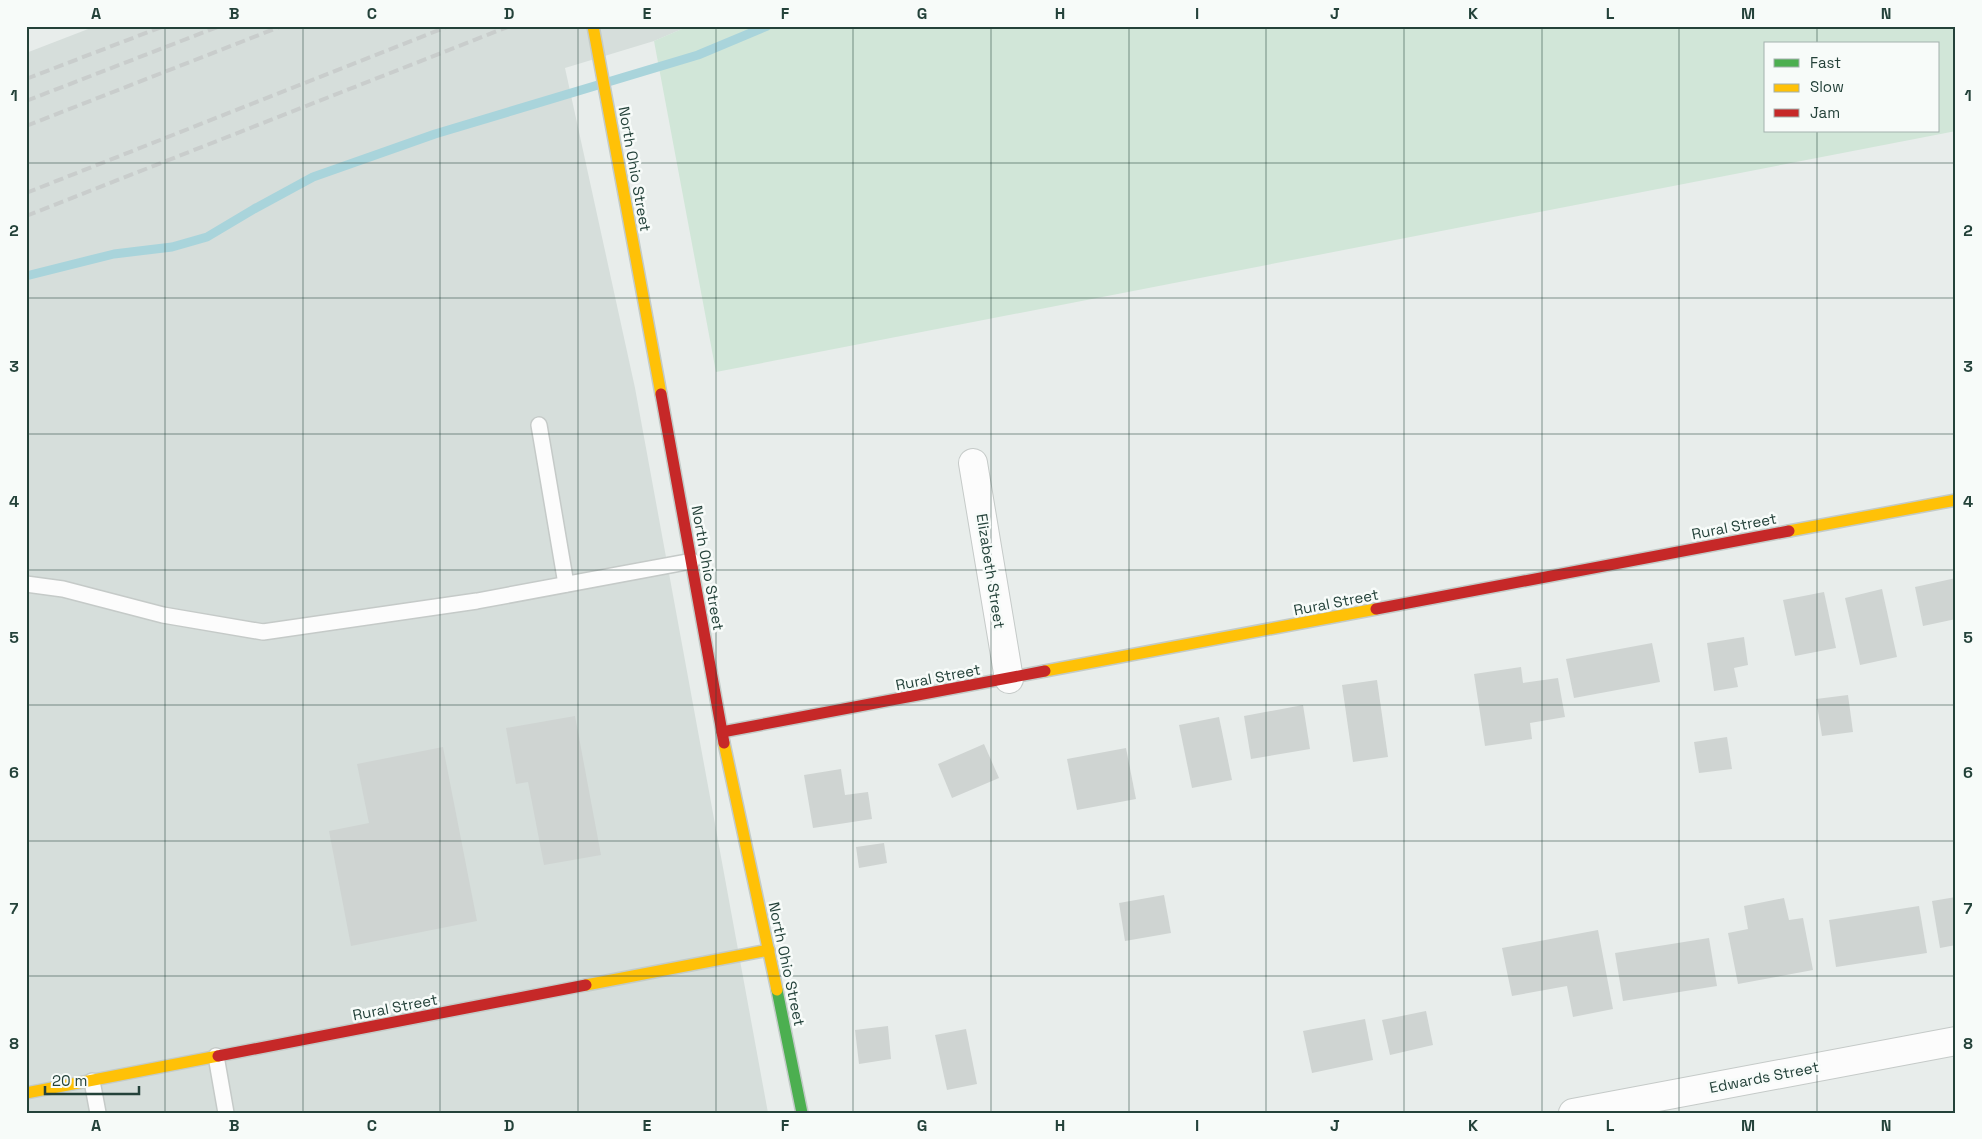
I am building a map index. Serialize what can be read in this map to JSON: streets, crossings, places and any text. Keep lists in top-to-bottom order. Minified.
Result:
{"streets":{"street":["North Ohio Street","Rural Street","Elizabeth Street","Edwards Street"]},"crossings":[["North Ohio Street","Rural Street"],["Rural Street","Elizabeth Street"]],"legend":["Fast","Slow","Jam"],"scale_bar":"20 m","grid":{"columns":["A","B","C","D","E","F","G","H","I","J","K","L","M","N"],"rows":["1","2","3","4","5","6","7","8"]}}
